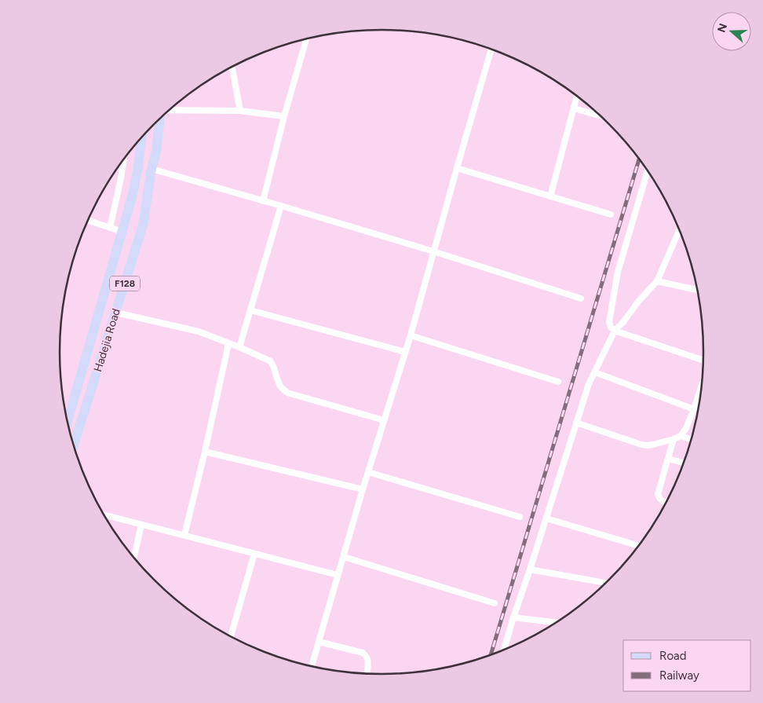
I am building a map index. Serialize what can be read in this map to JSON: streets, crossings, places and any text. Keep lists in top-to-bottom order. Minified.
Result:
{"streets":{"main road":["F128","Hadejia Road"]},"legend":["Road","Railway"],"north":"left"}
